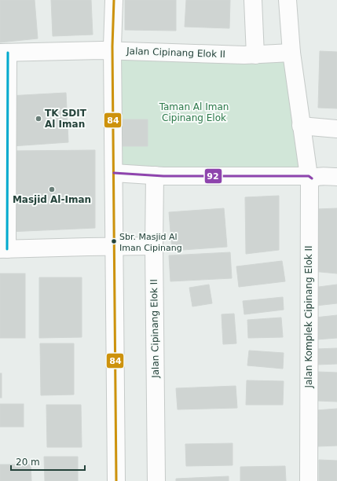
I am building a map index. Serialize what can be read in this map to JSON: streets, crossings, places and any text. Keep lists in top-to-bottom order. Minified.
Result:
{"streets":{"street":["Jalan Cipinang Elok II","Jalan Komplek Cipinang Elok II"]},"crossings":[["Jalan Cipinang Elok II","Jalan Komplek Cipinang Elok II"]],"parks":["Taman Al Iman Cipinang Elok"],"places":["TK SDIT Al Iman","Masjid Al-Iman","Sbr. Masjid Al Iman Cipinang"],"lines":["transit line 84","transit line 92"],"scale_bar":"20 m"}
